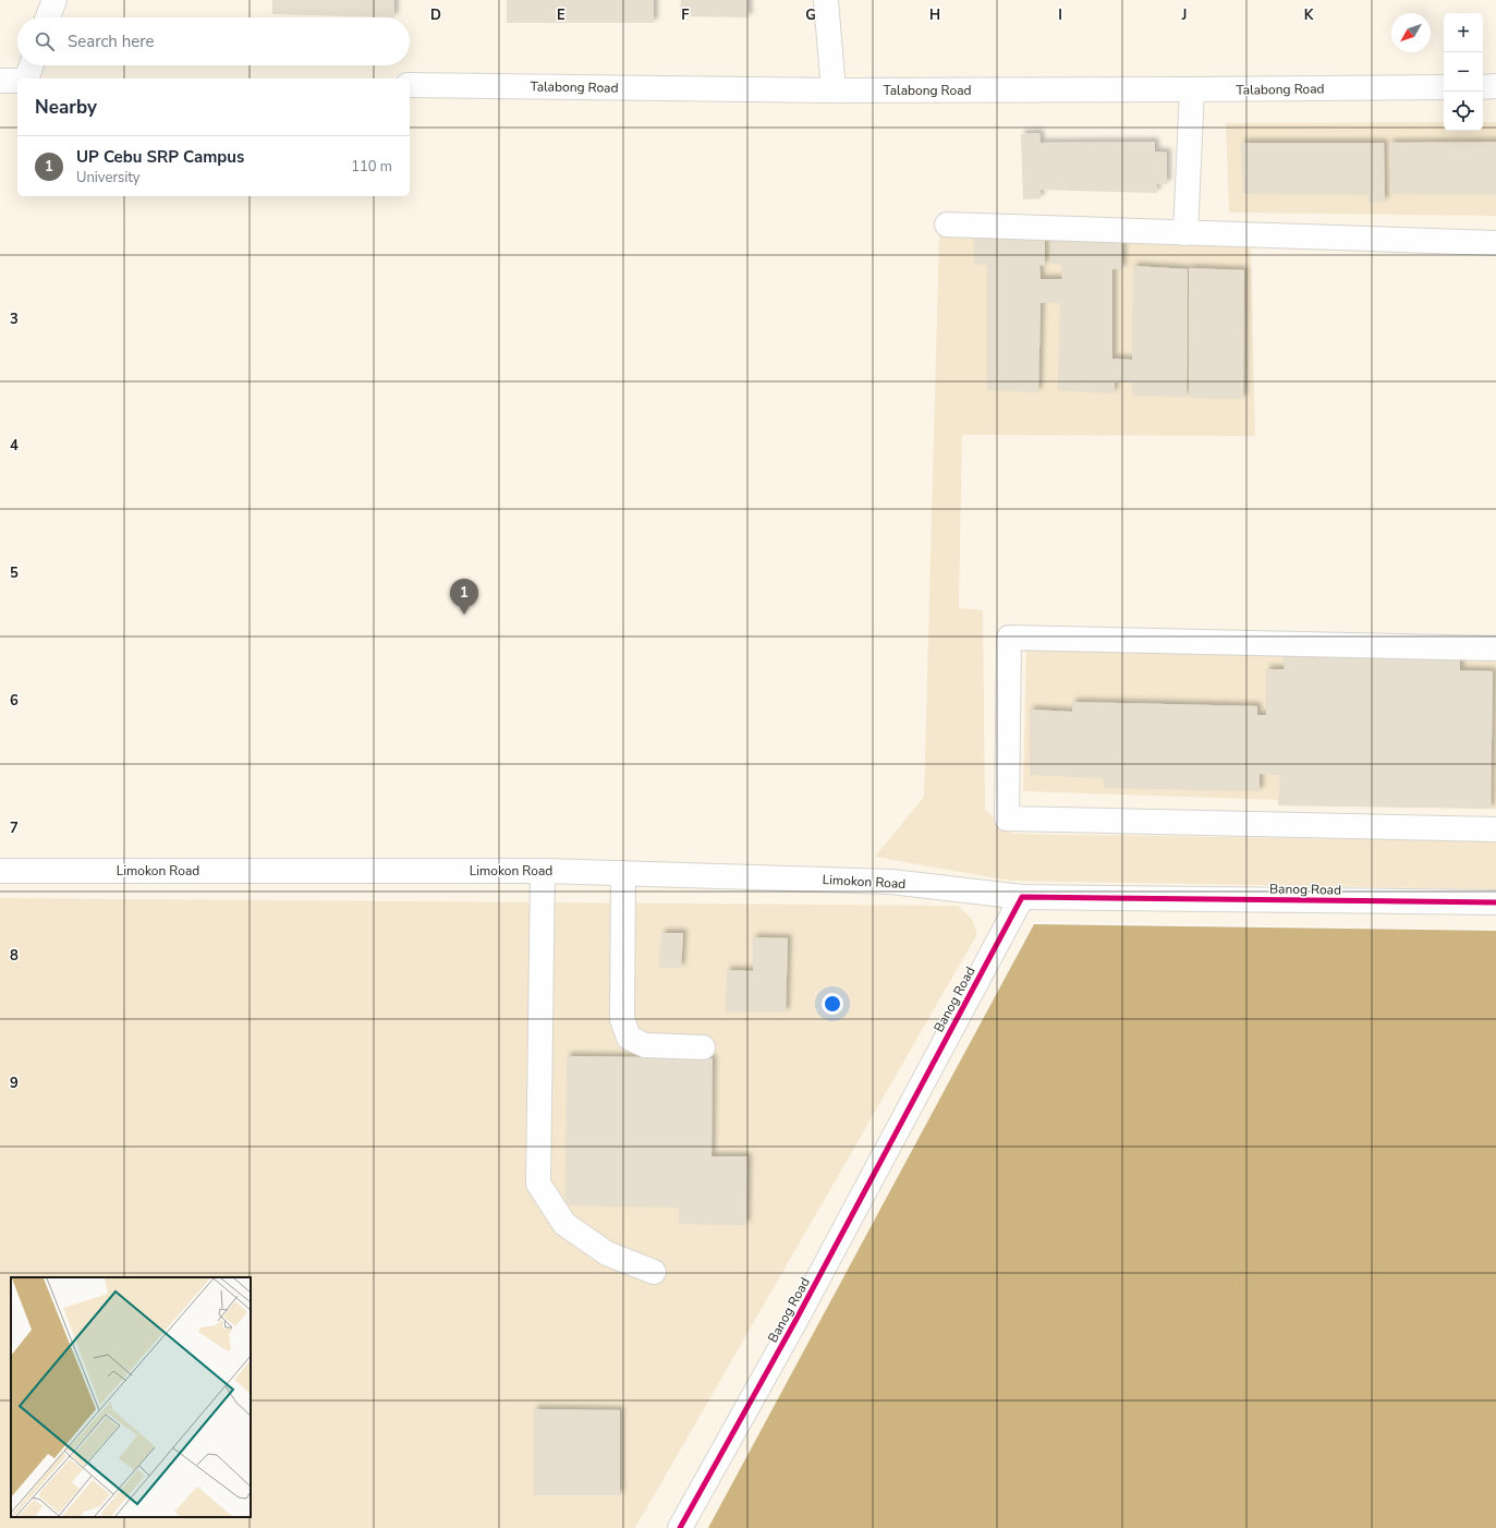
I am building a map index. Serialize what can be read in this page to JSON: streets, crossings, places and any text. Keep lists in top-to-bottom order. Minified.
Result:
{"streets":{"street":["Talabong Road","Limokon Road","Banog Road"]},"crossings":[["Limokon Road","Banog Road"]],"north":"bottom left","page":{"map_buttons":["+","−"],"search":"Search here","heading":"Nearby","list":[{"mark":"1","name":"UP Cebu SRP Campus","note":"University","value":"110 m"}],"pins":"1"},"grid":{"columns":["D","E","F","G","H","I","J","K"],"rows":["3","4","5","6","7","8","9"]}}
